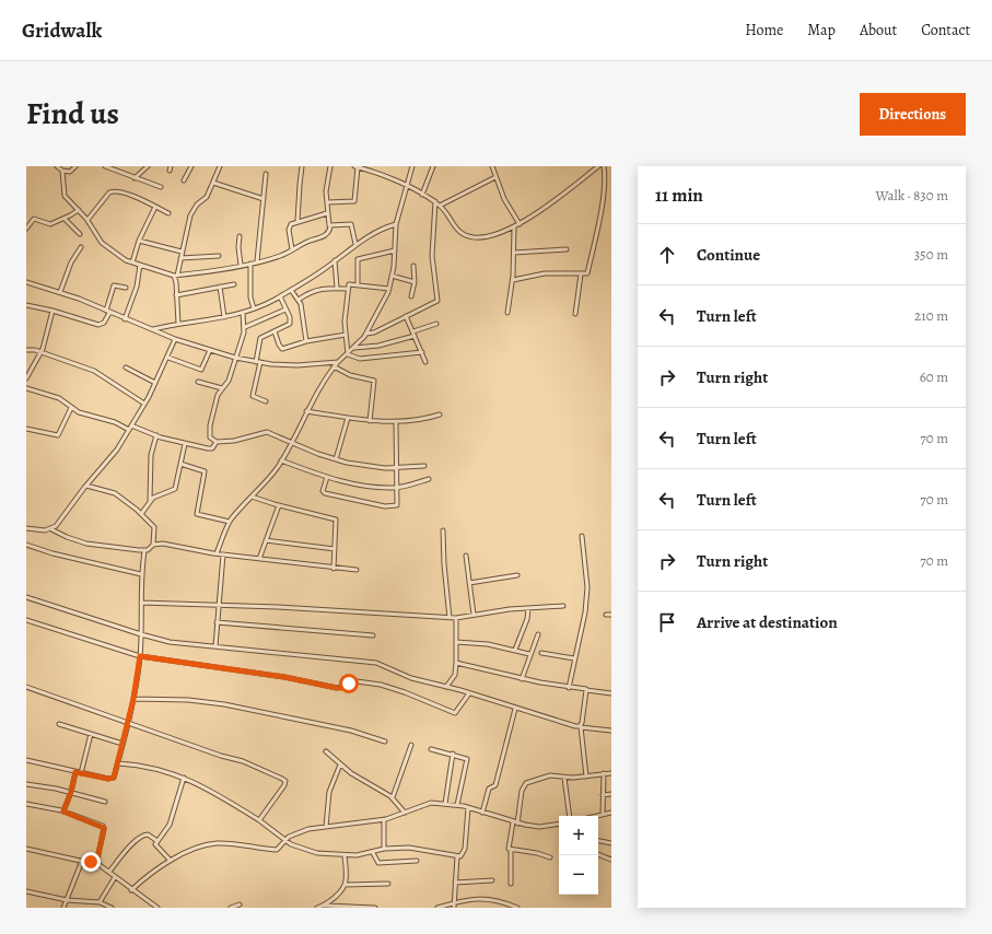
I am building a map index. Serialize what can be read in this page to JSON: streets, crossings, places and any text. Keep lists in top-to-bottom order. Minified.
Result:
{"page":{"header":"Gridwalk","nav":["Home","Map","About","Contact"],"title":"Find us","buttons":"Directions","heading":["11 min","Walk · 830 m"],"list":[["Continue","350 m"],["Turn left","210 m"],["Turn right","60 m"],["Turn left","70 m"],["Turn left","70 m"],["Turn right","70 m"],"Arrive at destination"],"map_buttons":["+","−"]}}
